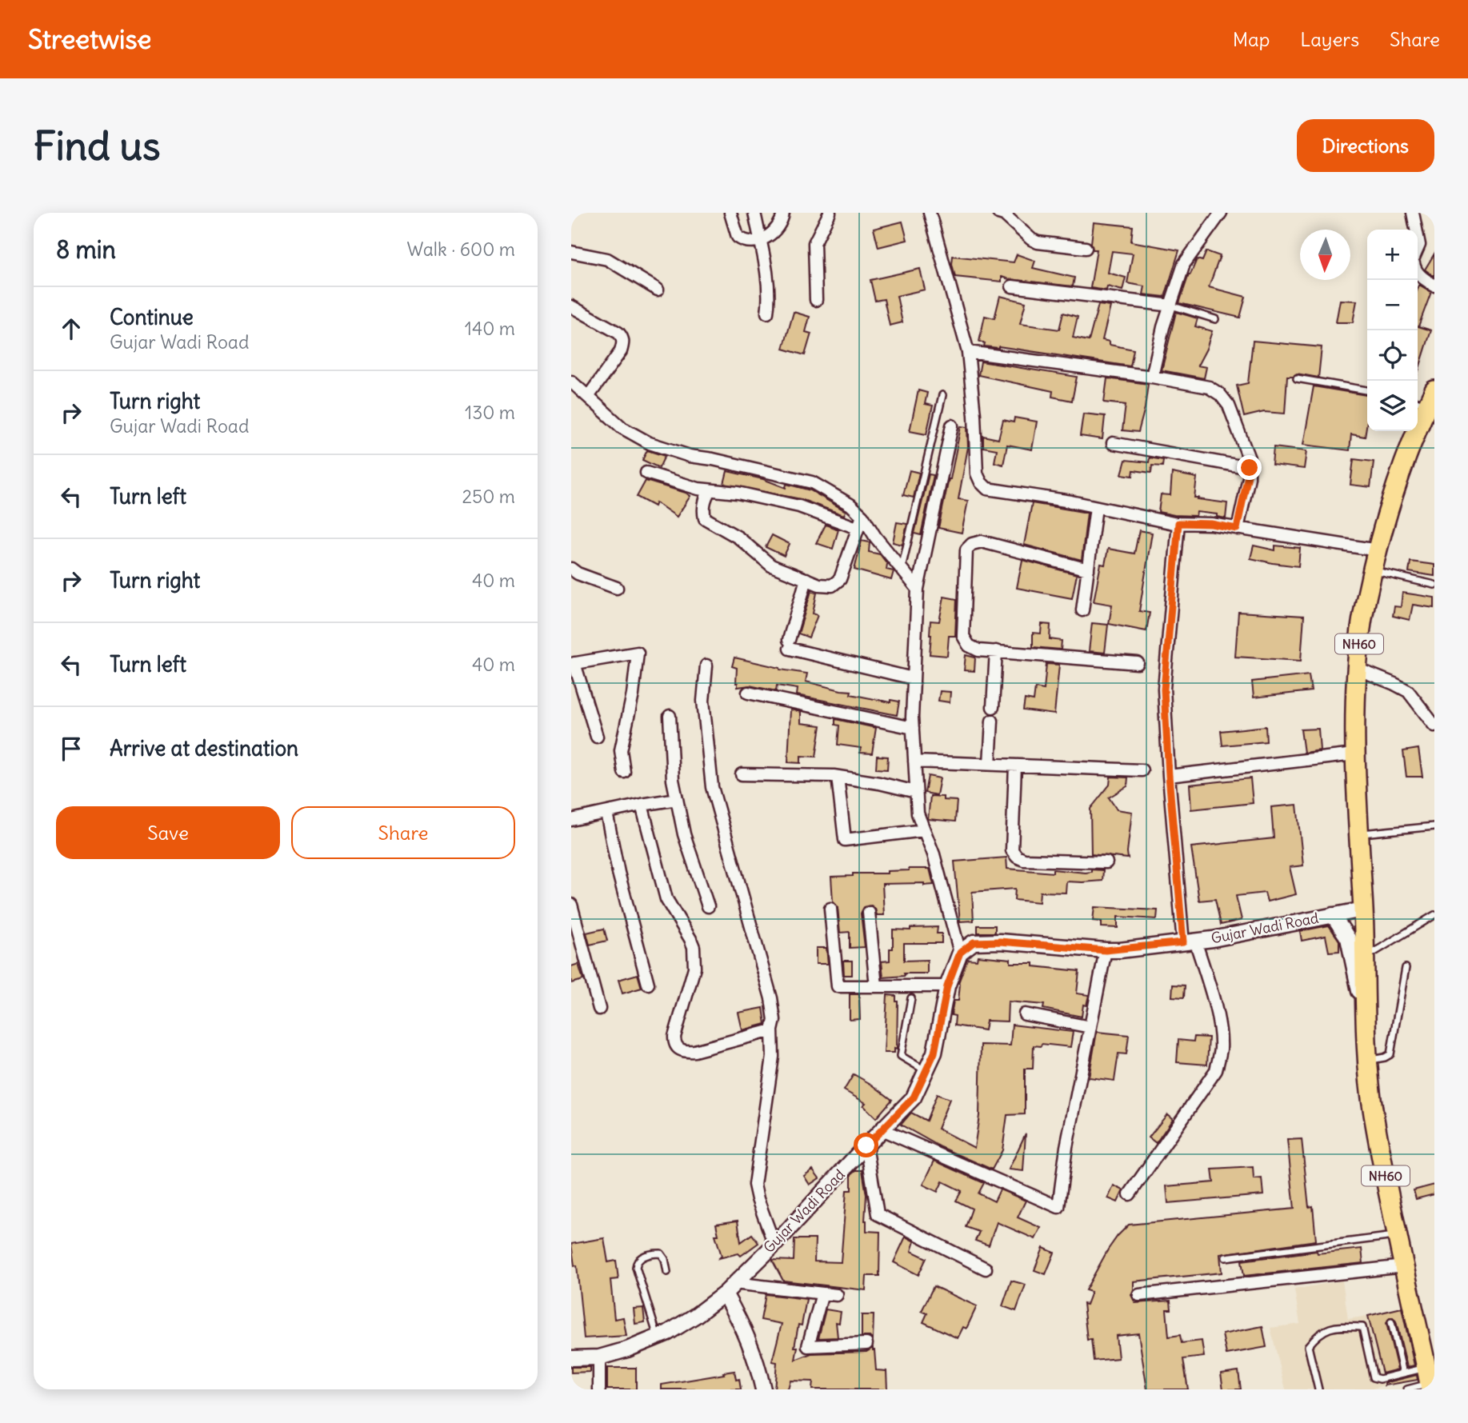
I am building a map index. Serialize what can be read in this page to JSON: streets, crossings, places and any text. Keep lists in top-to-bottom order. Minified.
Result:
{"streets":{"highway":["NH60"],"street":["Gujar Wadi Road"]},"crossings":[["NH60","Gujar Wadi Road"]],"north":"bottom","page":{"header":"Streetwise","nav":["Map","Layers","Share"],"buttons":["Directions",["Save","Share"]],"title":"Find us","heading":["8 min","Walk · 600 m"],"map_buttons":["+","−"],"list":[["Continue","Gujar Wadi Road","140 m"],["Turn right","Gujar Wadi Road","130 m"],["Turn left","250 m"],["Turn right","40 m"],["Turn left","40 m"],"Arrive at destination"]}}
